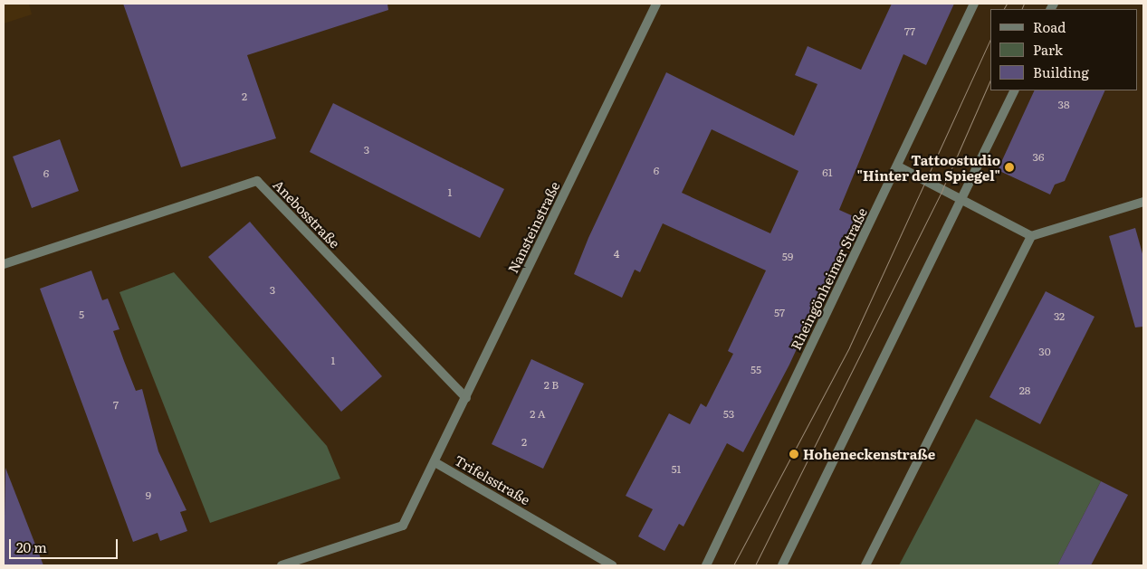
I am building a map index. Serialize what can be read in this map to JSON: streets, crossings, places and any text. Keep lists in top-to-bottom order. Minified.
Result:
{"streets":{"street":["Anebosstraße","Nansteinstraße","Rheingönheimer Straße","Trifelsstraße"]},"crossings":[["Anebosstraße","Nansteinstraße"],["Nansteinstraße","Trifelsstraße"]],"places":["Tattoostudio \"Hinter dem Spiegel\"","Hoheneckenstraße"],"house_numbers":["77","2","38","3","36","6","61","6","1","4","59","3","57","5","32","30","1","55","2 B","28","7","2 A","53","2","51","9"],"legend":["Road","Park","Building"],"scale_bar":"20 m"}
